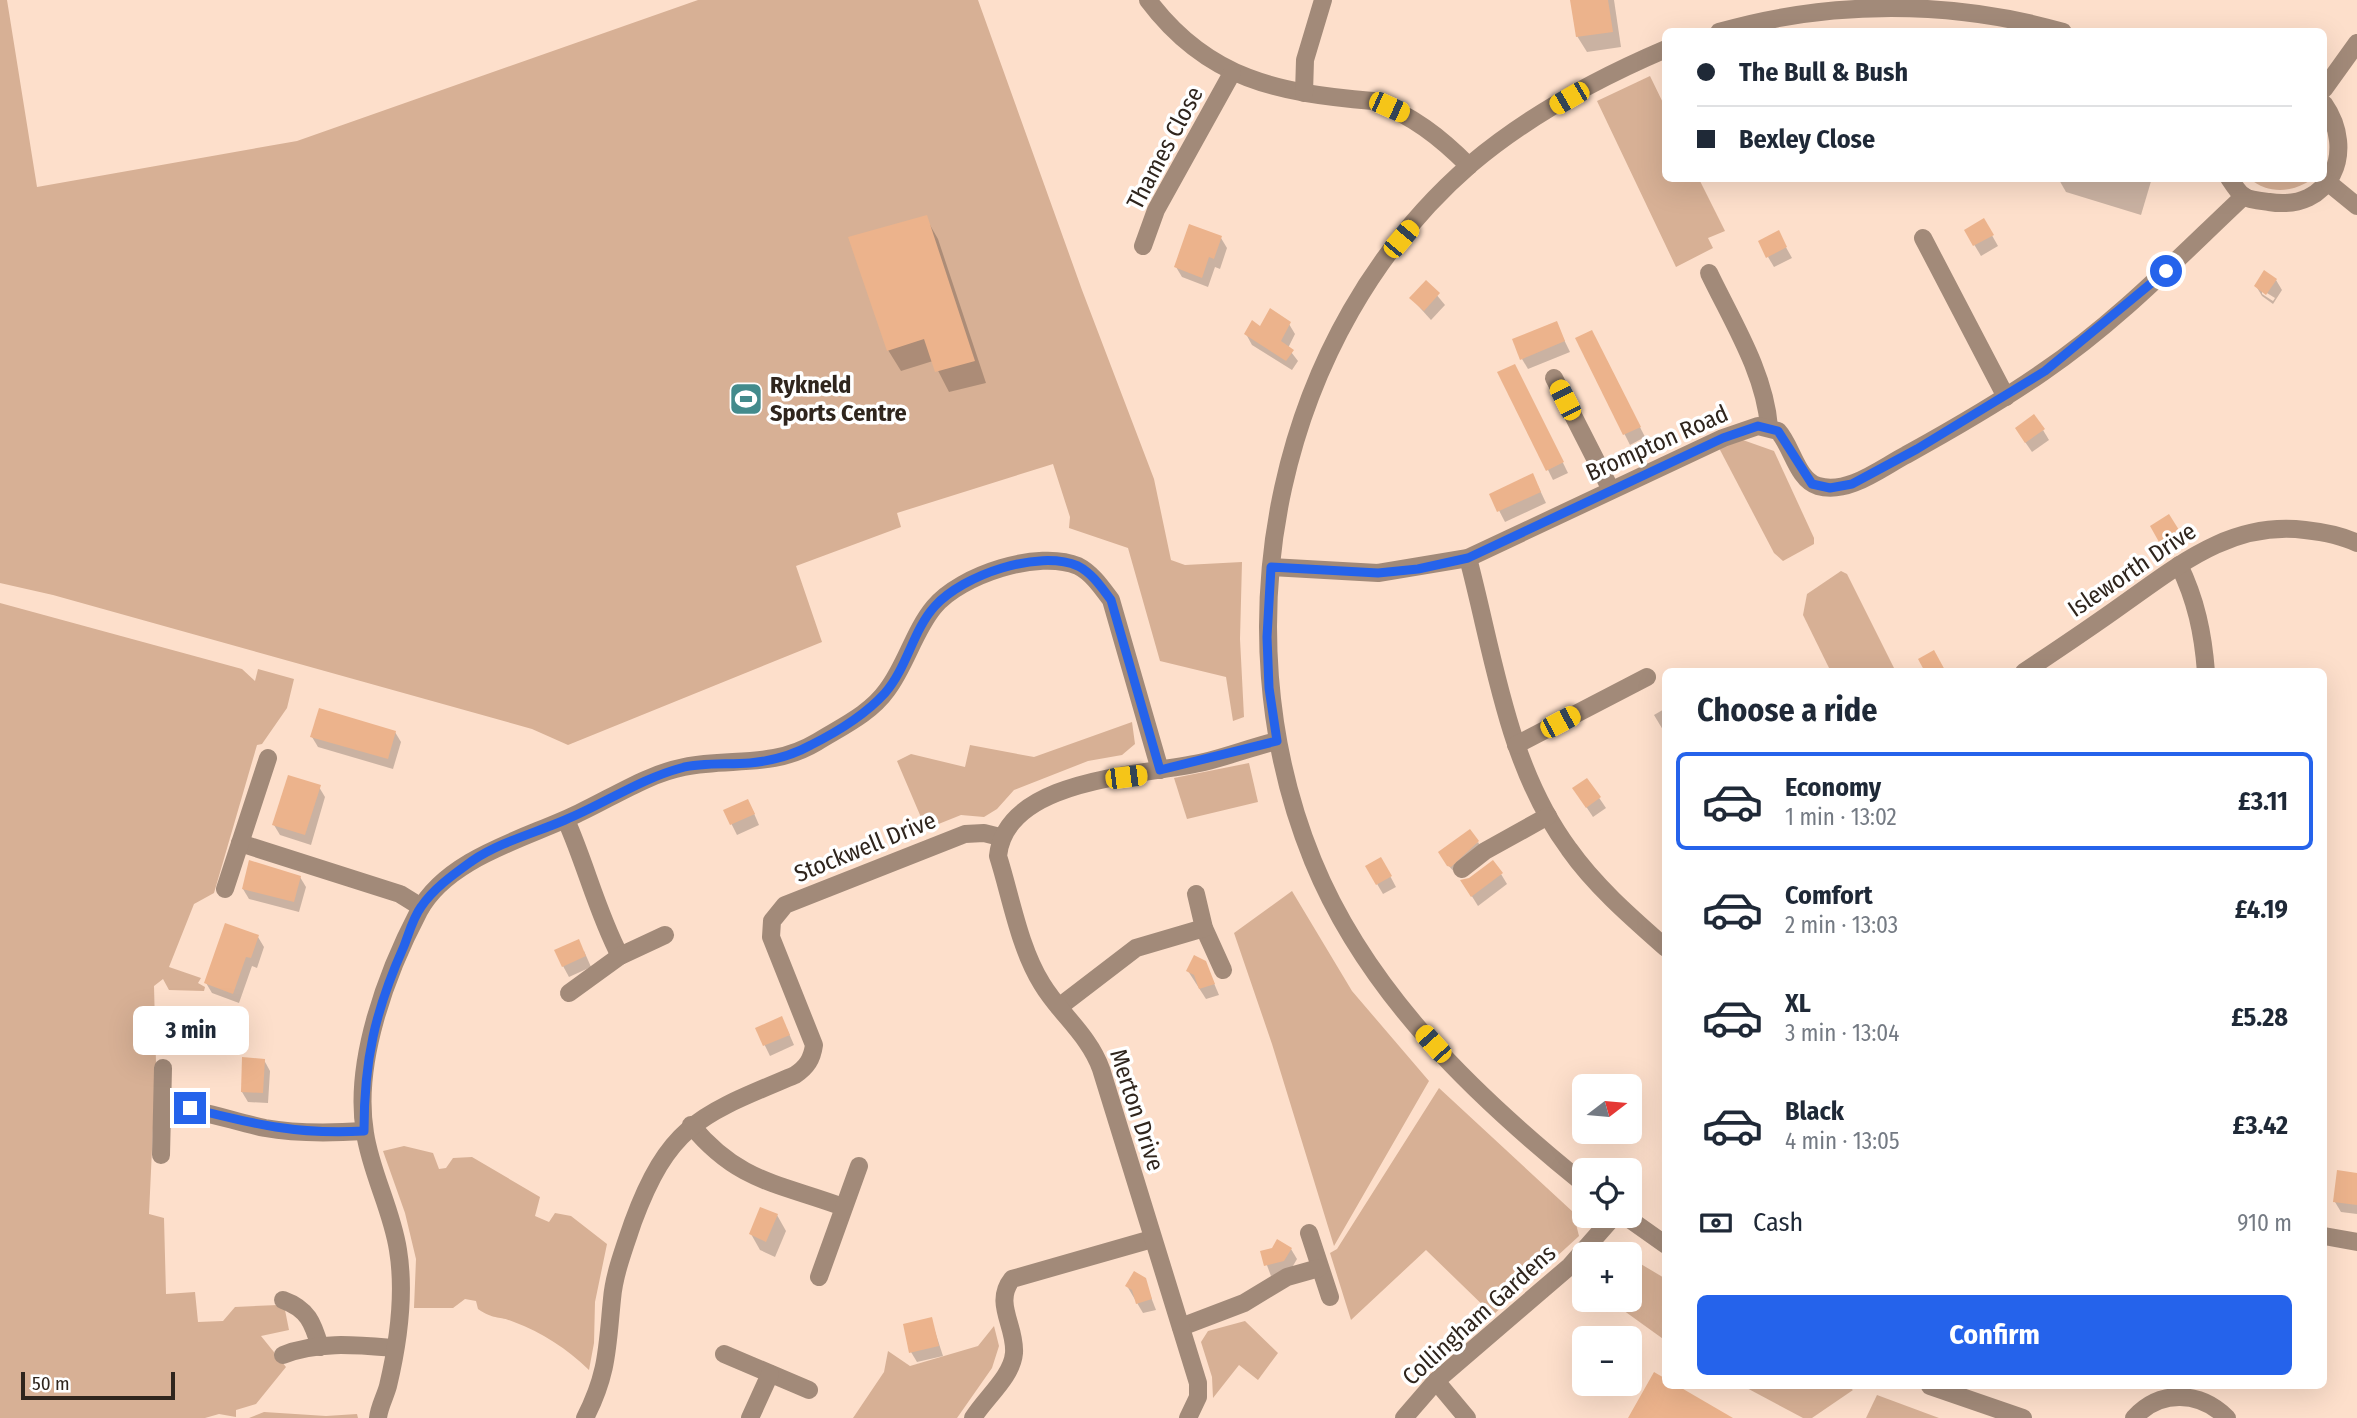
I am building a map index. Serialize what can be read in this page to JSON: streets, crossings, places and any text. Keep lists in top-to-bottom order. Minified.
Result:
{"streets":{"street":["Thames Close","Brompton Road","Isleworth Drive","Stockwell Drive","Merton Drive","Collingham Gardens"]},"crossings":[["Stockwell Drive","Merton Drive"]],"places":{"sports":["Rykneld Sports Centre"]},"scale_bar":"50 m","north":"right","page":{"banner":["The Bull & Bush","Bexley Close"],"heading":"Choose a ride","list":[{"name":"Economy","note":"1 min · 13:02","value":"£3.11"},{"name":"Comfort","note":"2 min · 13:03","value":"£4.19"},{"name":"XL","note":"3 min · 13:04","value":"£5.28"},{"name":"Black","note":"4 min · 13:05","value":"£3.42"}],"bubble":"3 min","map_buttons":["+","−"],"pay":["Cash","910 m"],"buttons":"Confirm","scale":"50 m"}}
